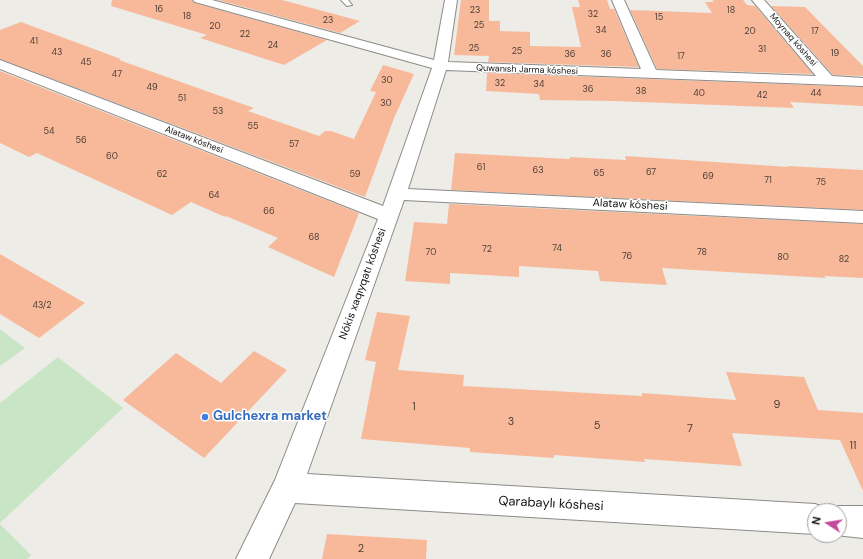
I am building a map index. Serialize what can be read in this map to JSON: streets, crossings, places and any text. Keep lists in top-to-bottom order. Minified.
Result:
{"streets":{"street":["Moynaq kóshesi","Quwanısh Jarma kóshesi","Alataw kóshesi","Nókis xaqıyqatı kóshesi","Qarabaylı kóshesi"]},"crossings":[["Moynaq kóshesi","Quwanısh Jarma kóshesi"],["Quwanısh Jarma kóshesi","Nókis xaqıyqatı kóshesi"],["Alataw kóshesi","Nókis xaqıyqatı kóshesi"],["Nókis xaqıyqatı kóshesi","Qarabaylı kóshesi"]],"places":["Gulchexra market"],"house_numbers":["16","23","18","32","18","15","23","25","20","34","20","17","22","41","24","25","31","25","43","19","36","36","17","45","47","30","32","34","49","36","38","40","44","42","51","30","53","55","54","56","57","60","61","63","67","65","62","59","69","71","75","64","66","68","74","72","70","78","76","80","82","43/2","9","1","3","5","7","11","2"],"north":"left"}
